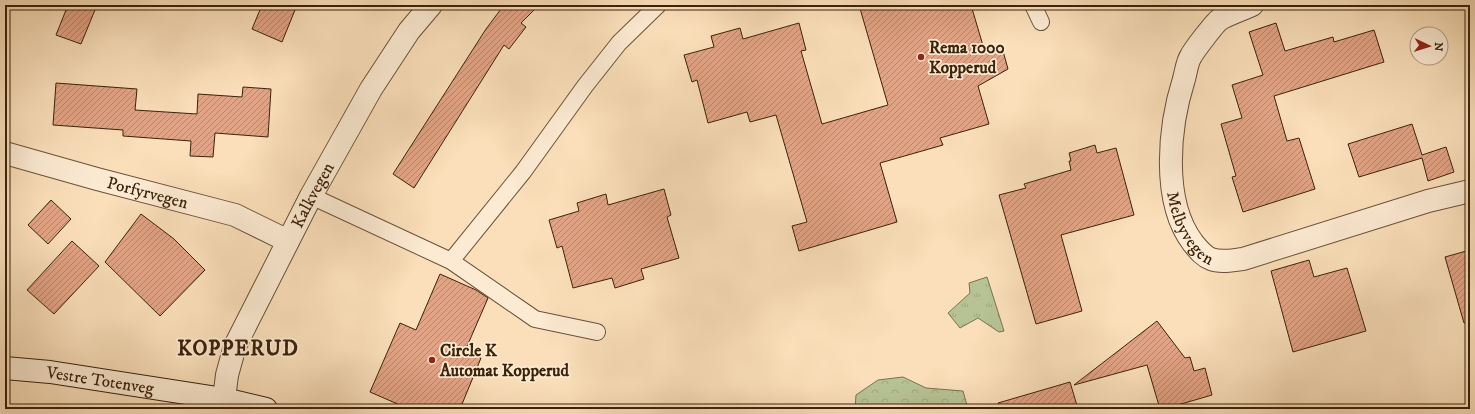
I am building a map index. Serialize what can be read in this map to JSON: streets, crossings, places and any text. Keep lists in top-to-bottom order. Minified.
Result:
{"streets":{"street":["Porfyrvegen","Kalkvegen","Melbyvegen","Vestre Totenveg"]},"crossings":[["Porfyrvegen","Kalkvegen"],["Kalkvegen","Vestre Totenveg"]],"districts":["KOPPERUD"],"places":["Rema 1000 Kopperud","Circle K Automat Kopperud"],"north":"right"}
